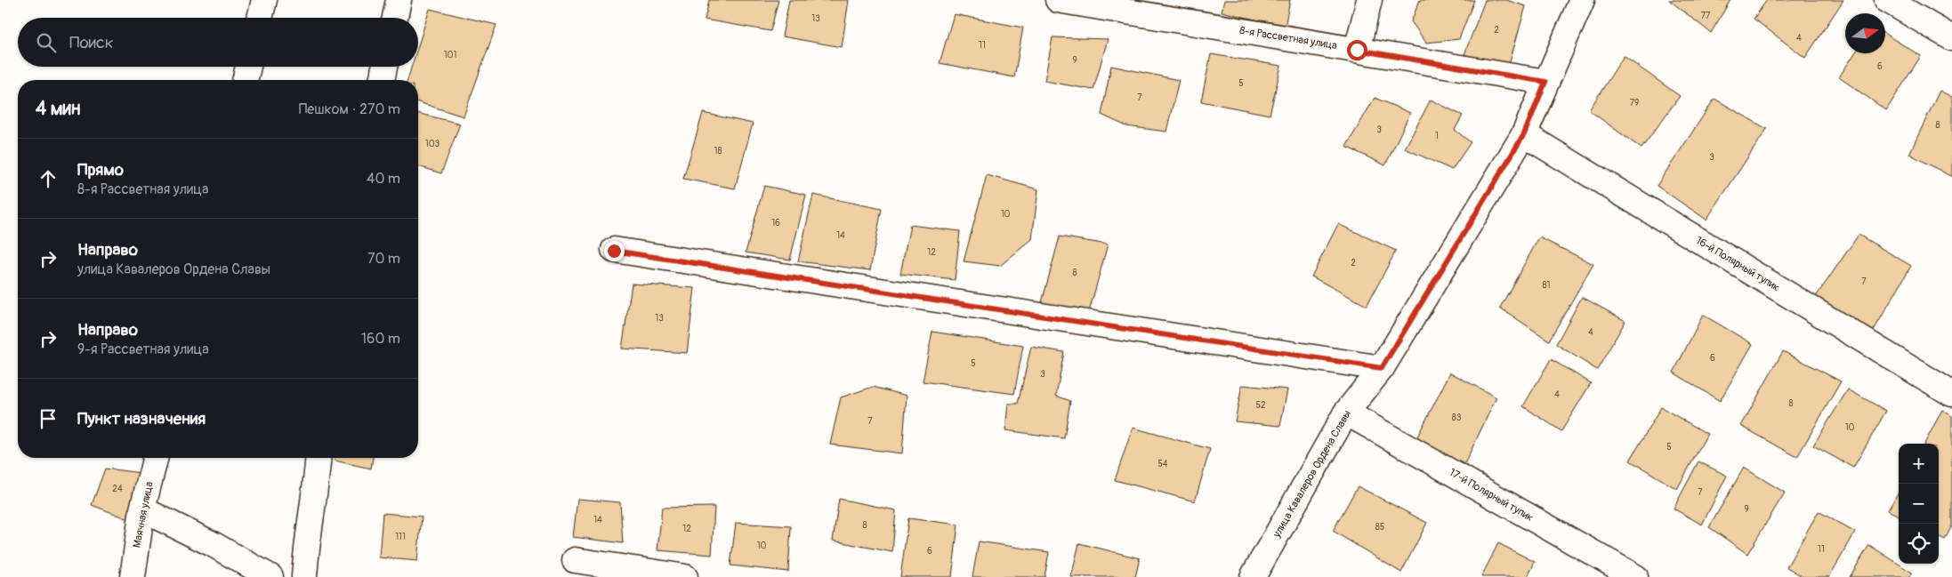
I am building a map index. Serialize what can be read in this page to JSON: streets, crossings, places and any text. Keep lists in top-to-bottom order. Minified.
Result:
{"streets":{"street":["8-я Рассветная улица","16-й Полярный тупик","улица Кавалеров Ордена Славы","17-й Полярный тупик","Маячная улица"]},"crossings":[["8-я Рассветная улица","улица Кавалеров Ордена Славы"],["16-й Полярный тупик","улица Кавалеров Ордена Славы"],["улица Кавалеров Ордена Славы","17-й Полярный тупик"]],"house_numbers":["77","13","2","4","11","101","9","6","5","7","79","8","3","1","103","18","3","10","16","14","12","2","8","7","81","13","4","6","5","3","4","8","52","83","7","10","5","54","24","7","9","14","8","85","12","111","10","11","6"],"north":"right","page":{"search":"Поиск","heading":["4 мин","Пешком · 270 m"],"list":[["Прямо","8-я Рассветная улица","40 m"],["Направо","улица Кавалеров Ордена Славы","70 m"],["Направо","9-я Рассветная улица","160 m"],"Пункт назначения"],"map_buttons":["+","−"]}}
